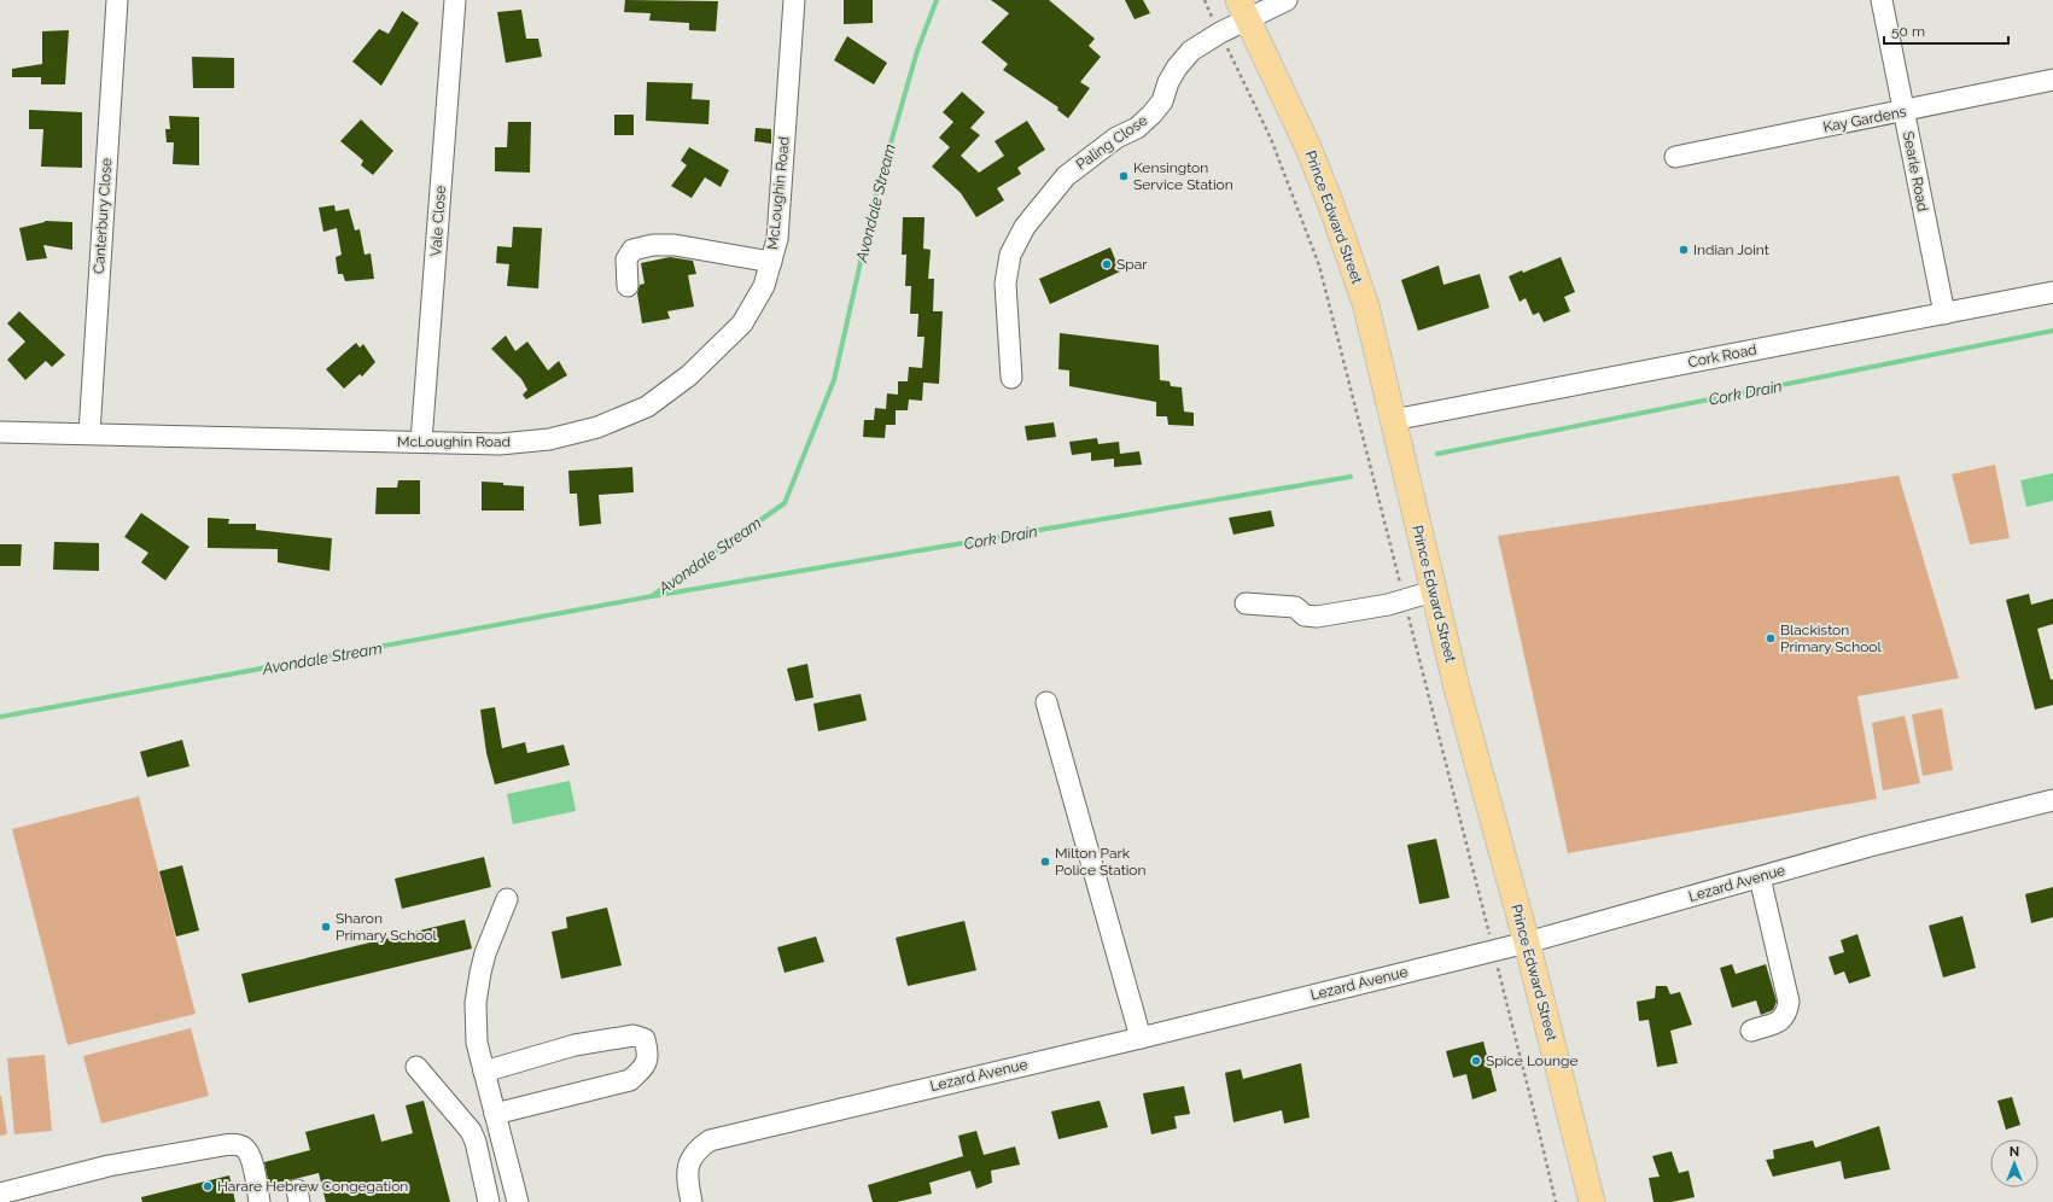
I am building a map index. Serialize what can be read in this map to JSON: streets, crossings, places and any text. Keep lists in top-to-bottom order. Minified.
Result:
{"streets":{"main road":["Prince Edward Street"],"street":["Kay Gardens","Paling Close","Searle Road","McLoughin Road","Canterbury Close","Vale Close","Cork Road","Lezard Avenue"]},"crossings":[["Kay Gardens","Searle Road"],["Paling Close","Prince Edward Street"],["Searle Road","Cork Road"],["McLoughin Road","Canterbury Close"],["McLoughin Road","Vale Close"],["Prince Edward Street","Cork Road"],["Prince Edward Street","Lezard Avenue"]],"water":["Avondale Stream","Cork Drain"],"places":["Kensington Service Station","Indian Joint","Spar","Blackiston Primary School","Milton Park Police Station","Sharon Primary School","Spice Lounge","Harare Hebrew Congegation"],"scale_bar":"50 m","north":"top"}
